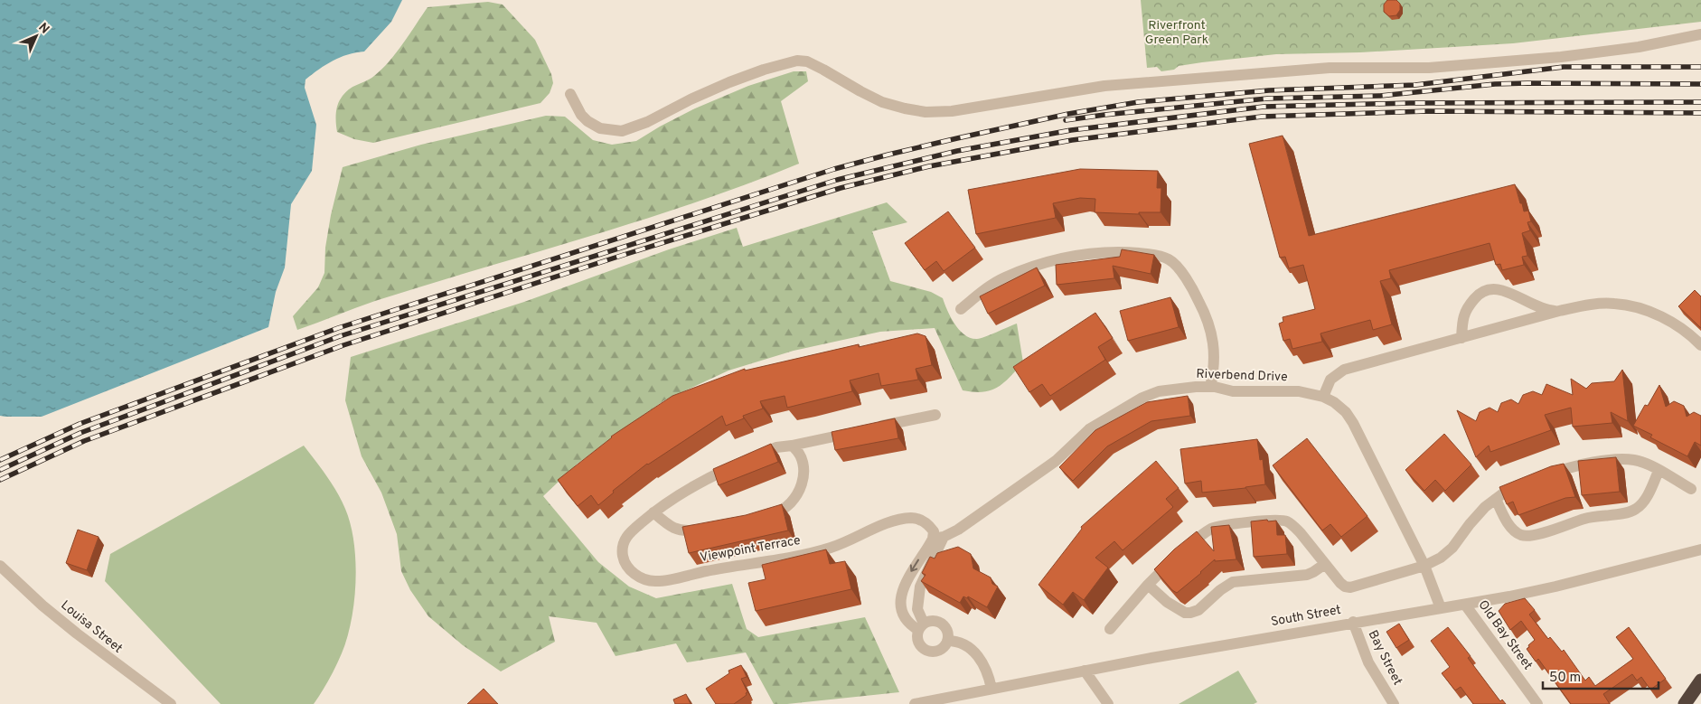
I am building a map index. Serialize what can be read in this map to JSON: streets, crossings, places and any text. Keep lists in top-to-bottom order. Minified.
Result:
{"streets":{"street":["Riverbend Drive","Viewpoint Terrace","South Street","Louisa Street","Old Bay Street","Bay Street"]},"crossings":[["Riverbend Drive","Viewpoint Terrace"],["Riverbend Drive","South Street"],["South Street","Old Bay Street"],["South Street","Bay Street"]],"parks":["Riverfront Green Park"],"scale_bar":"50 m","north":"top right"}
